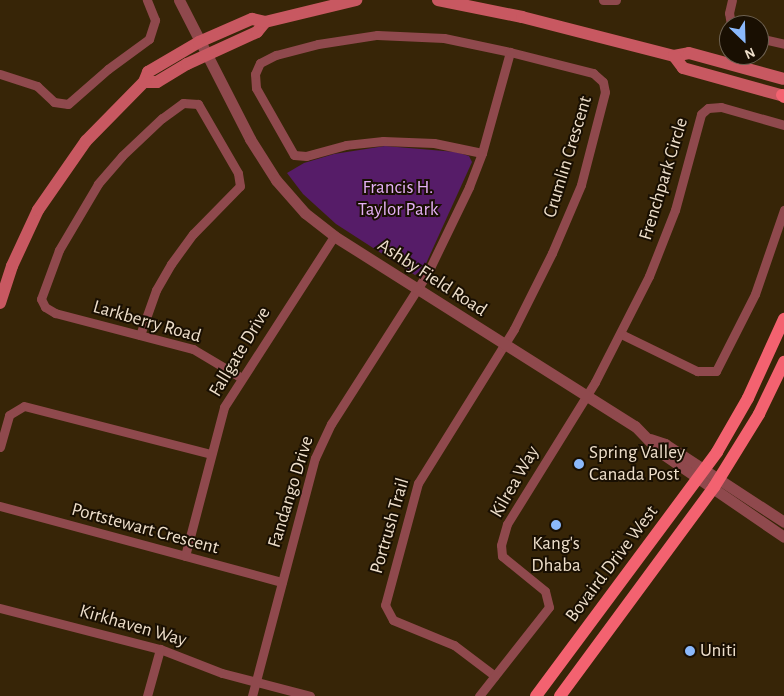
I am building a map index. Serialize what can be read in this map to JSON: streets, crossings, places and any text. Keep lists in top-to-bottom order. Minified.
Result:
{"streets":{"main road":["Bovaird Drive West"],"street":["Crumlin Crescent","Frenchpark Circle","Ashby Field Road","Larkberry Road","Fallgate Drive","Kilrea Way","Fandango Drive","Portrush Trail","Portstewart Crescent","Kirkhaven Way"]},"crossings":[["Crumlin Crescent","Ashby Field Road"],["Crumlin Crescent","Portrush Trail"],["Frenchpark Circle","Ashby Field Road"],["Frenchpark Circle","Kilrea Way"],["Ashby Field Road","Fallgate Drive"],["Ashby Field Road","Kilrea Way"],["Ashby Field Road","Fandango Drive"],["Ashby Field Road","Portrush Trail"],["Ashby Field Road","Bovaird Drive West"],["Larkberry Road","Fallgate Drive"],["Fallgate Drive","Portstewart Crescent"],["Kilrea Way","Portrush Trail"],["Fandango Drive","Portstewart Crescent"],["Fandango Drive","Kirkhaven Way"]],"parks":["Francis H. Taylor Park"],"places":["Spring Valley Canada Post","Kang's Dhaba","Uniti"],"north":"bottom right"}
